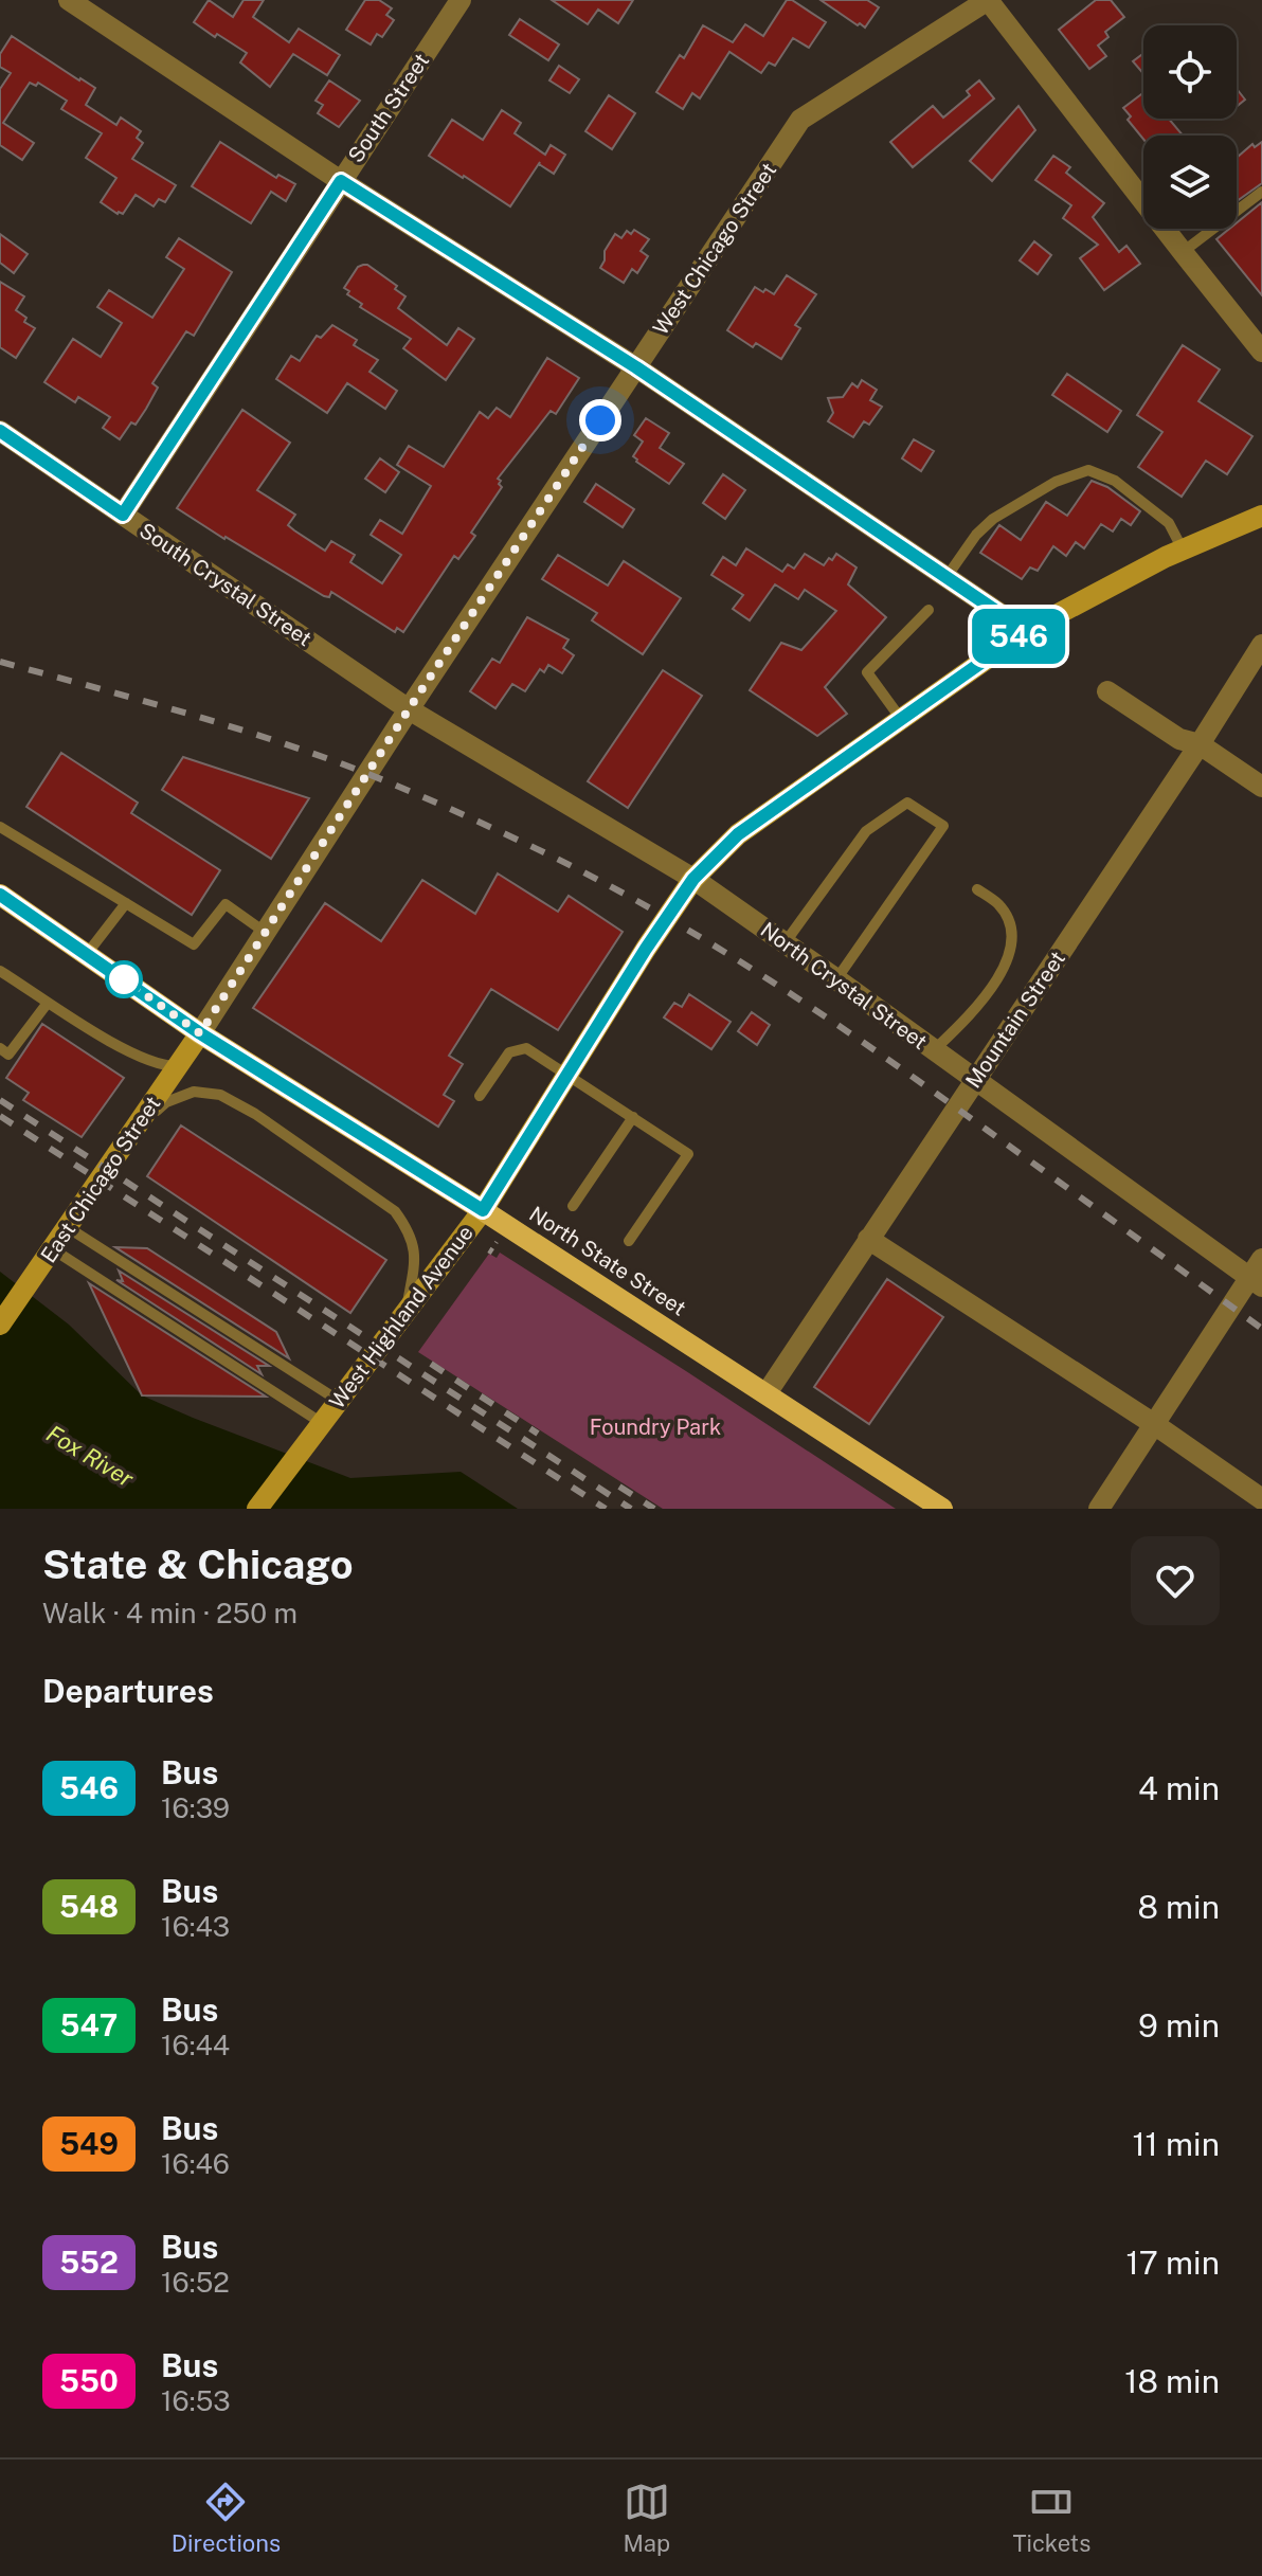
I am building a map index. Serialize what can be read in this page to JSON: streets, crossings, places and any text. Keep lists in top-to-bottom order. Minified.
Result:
{"streets":{"main road":["East Chicago Street","North State Street","West Highland Avenue"],"street":["South Street","West Chicago Street","South Crystal Street","North Crystal Street","Mountain Street"]},"crossings":[["South Street","South Crystal Street"],["West Chicago Street","South Crystal Street"],["West Chicago Street","North Crystal Street"],["West Chicago Street","East Chicago Street"],["West Chicago Street","North State Street"],["South Crystal Street","North Crystal Street"],["North Crystal Street","Mountain Street"],["North Crystal Street","West Highland Avenue"],["Mountain Street","North State Street"],["East Chicago Street","North State Street"],["North State Street","West Highland Avenue"]],"water":["Fox River"],"parks":["Foundry Park"],"lines":["bus line 546"],"page":{"on_map":"546","heading":[["State & Chicago","Walk · 4 min · 250 m"],"Departures"],"list":[{"mark":"546","name":"Bus","note":"16:39","value":"4 min"},{"mark":"548","name":"Bus","note":"16:43","value":"8 min"},{"mark":"547","name":"Bus","note":"16:44","value":"9 min"},{"mark":"549","name":"Bus","note":"16:46","value":"11 min"},{"mark":"552","name":"Bus","note":"16:52","value":"17 min"},{"mark":"550","name":"Bus","note":"16:53","value":"18 min"}],"tabs":["Directions","Map","Tickets"]}}
